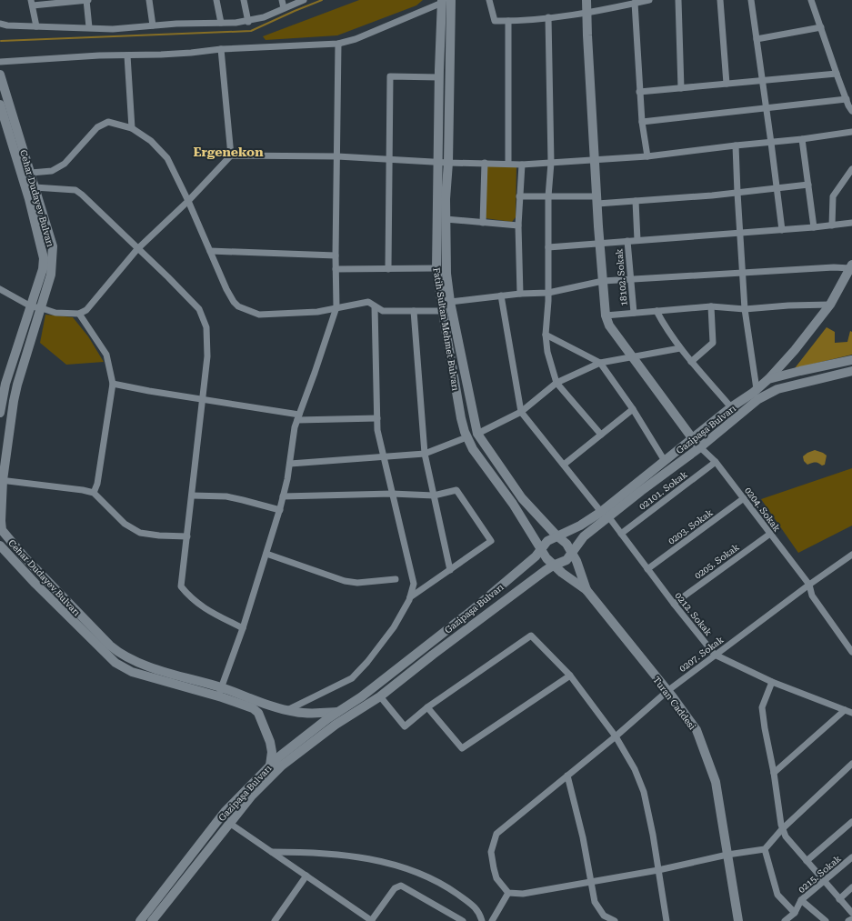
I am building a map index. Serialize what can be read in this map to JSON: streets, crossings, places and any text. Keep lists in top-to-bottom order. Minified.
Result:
{"streets":{"street":["Cehar Dudayev Bulvarı","18102. Sokak","Fatih Sultan Mehmet Bulvarı","Gazipaşa Bulvarı","02101. Sokak","0204. Sokak","0203. Sokak","0205. Sokak","0212. Sokak","0207. Sokak","Turan Caddesi","0215. Sokak"]},"crossings":[["Cehar Dudayev Bulvarı","Gazipaşa Bulvarı"],["Fatih Sultan Mehmet Bulvarı","Gazipaşa Bulvarı"],["Fatih Sultan Mehmet Bulvarı","Turan Caddesi"],["Gazipaşa Bulvarı","0204. Sokak"],["Gazipaşa Bulvarı","0212. Sokak"],["02101. Sokak","0204. Sokak"],["02101. Sokak","0212. Sokak"],["0204. Sokak","0203. Sokak"],["0204. Sokak","0205. Sokak"],["0204. Sokak","0207. Sokak"],["0203. Sokak","0212. Sokak"],["0205. Sokak","0212. Sokak"],["0212. Sokak","0207. Sokak"],["0207. Sokak","Turan Caddesi"]],"districts":["Ergenekon"]}
